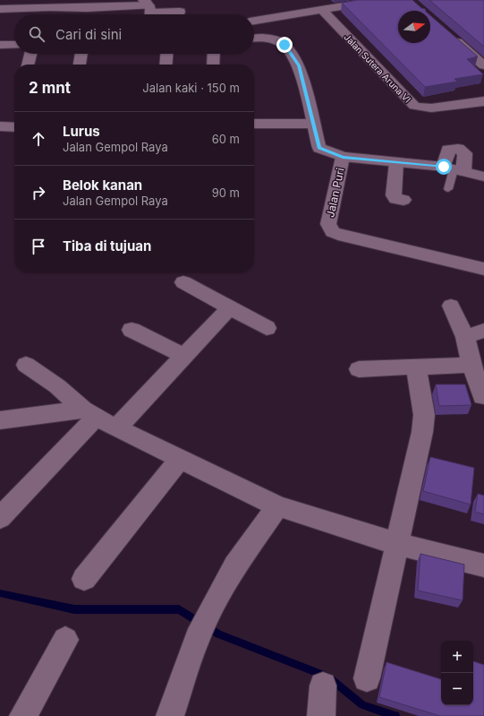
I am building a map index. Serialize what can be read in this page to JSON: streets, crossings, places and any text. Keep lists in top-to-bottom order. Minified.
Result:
{"streets":{"street":["Jalan Sutera Aruna VI","Jalan Puri"]},"north":"right","page":{"search":"Cari di sini","heading":["2 mnt","Jalan kaki · 150 m"],"list":[["Lurus","Jalan Gempol Raya","60 m"],["Belok kanan","Jalan Gempol Raya","90 m"],"Tiba di tujuan"],"map_buttons":["+","−"]}}
